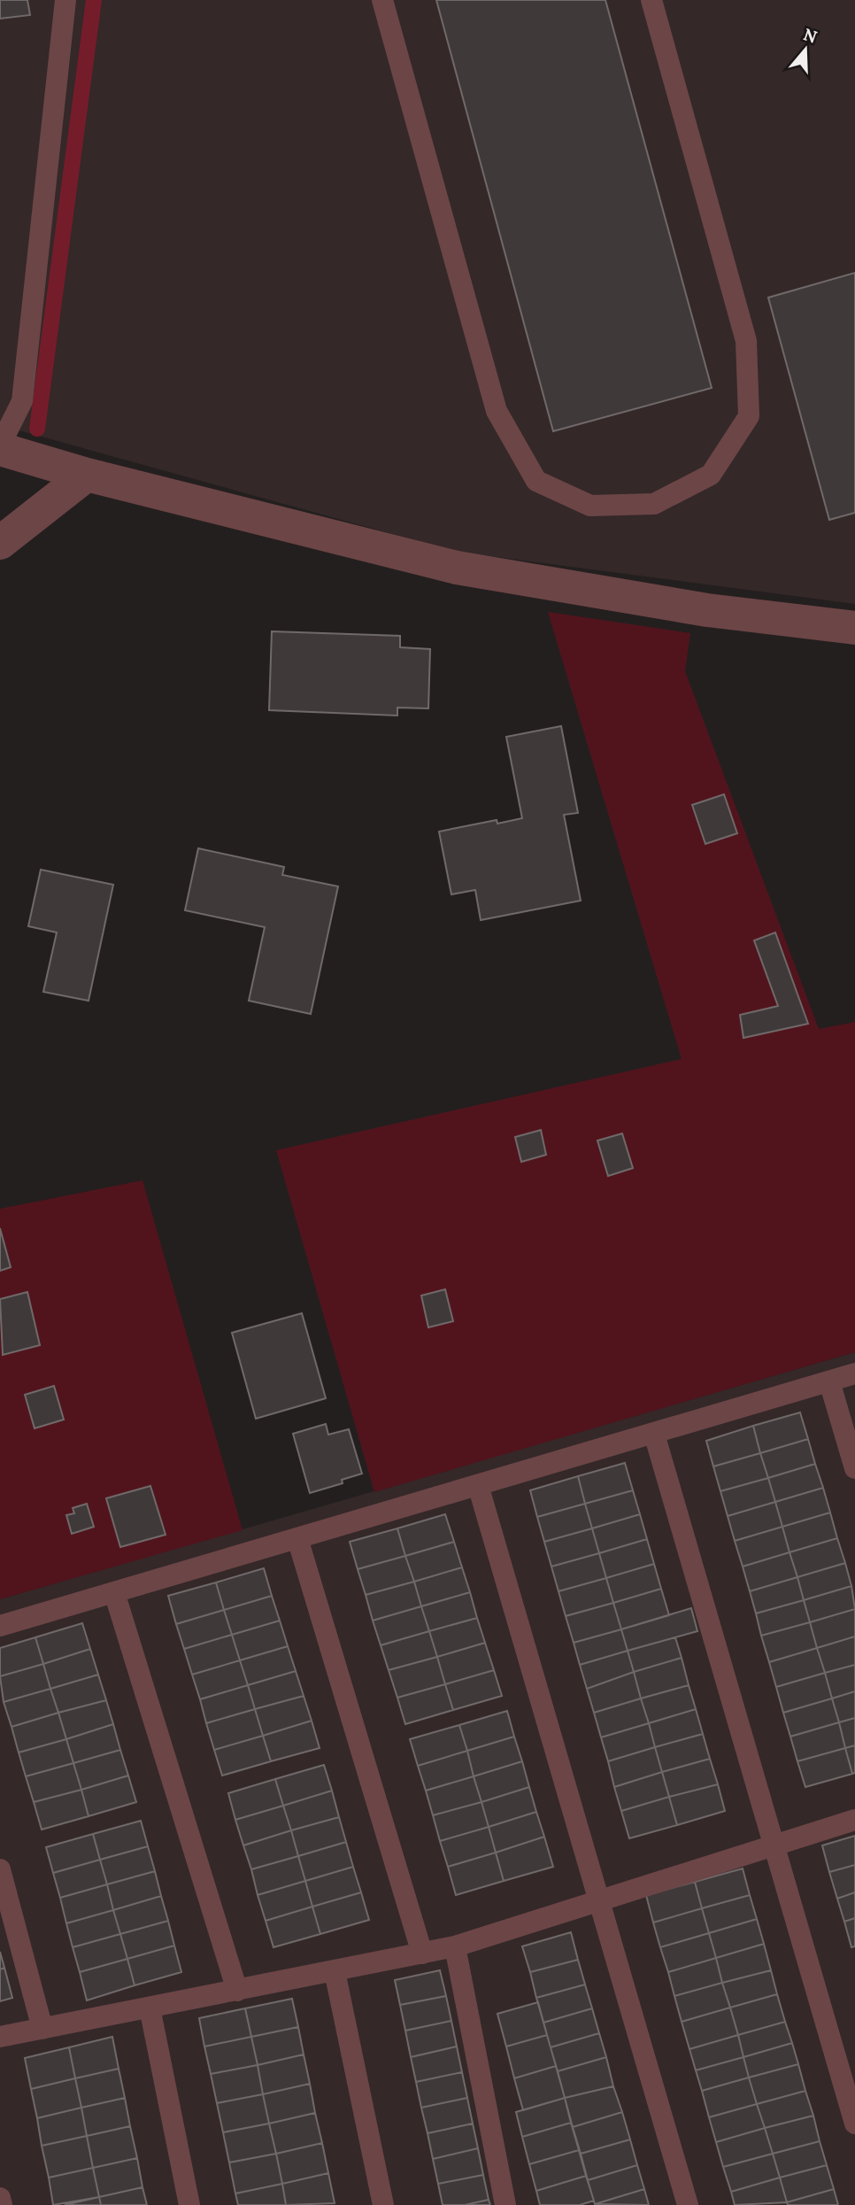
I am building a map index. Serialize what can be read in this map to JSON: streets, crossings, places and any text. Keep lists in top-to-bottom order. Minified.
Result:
{"north":"top"}
